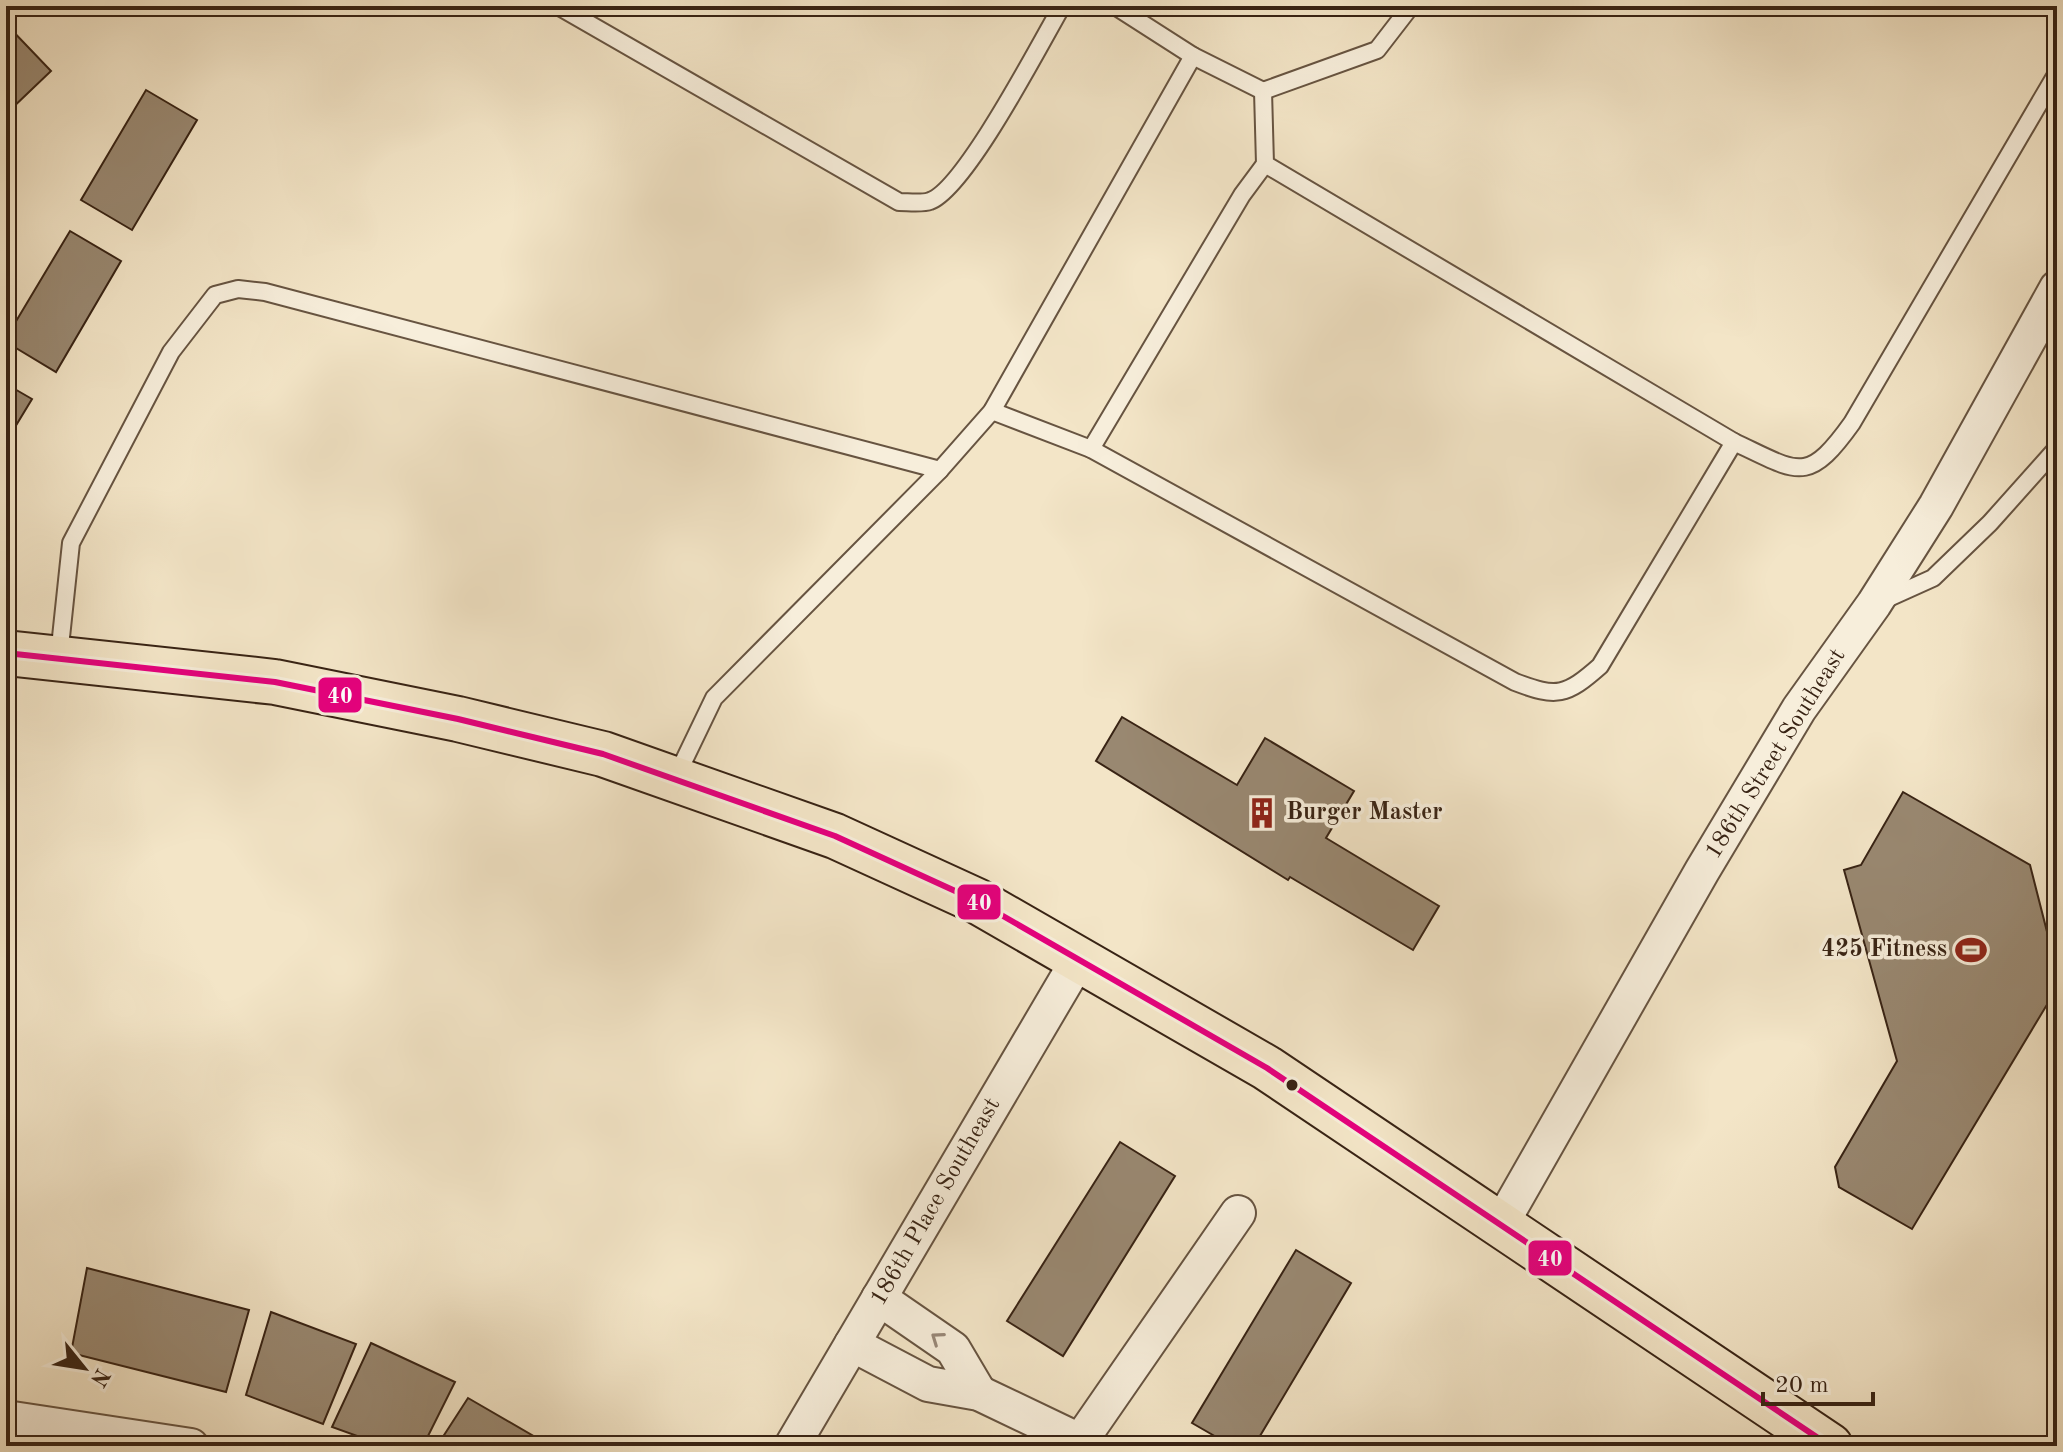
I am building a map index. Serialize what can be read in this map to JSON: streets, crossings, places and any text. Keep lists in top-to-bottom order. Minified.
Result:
{"streets":{"street":["186th Street Southeast","186th Place Southeast"]},"places":{"building":["Burger Master"],"sports":["425 Fitness"]},"lines":["transit line 40"],"scale_bar":"20 m","north":"bottom right"}
